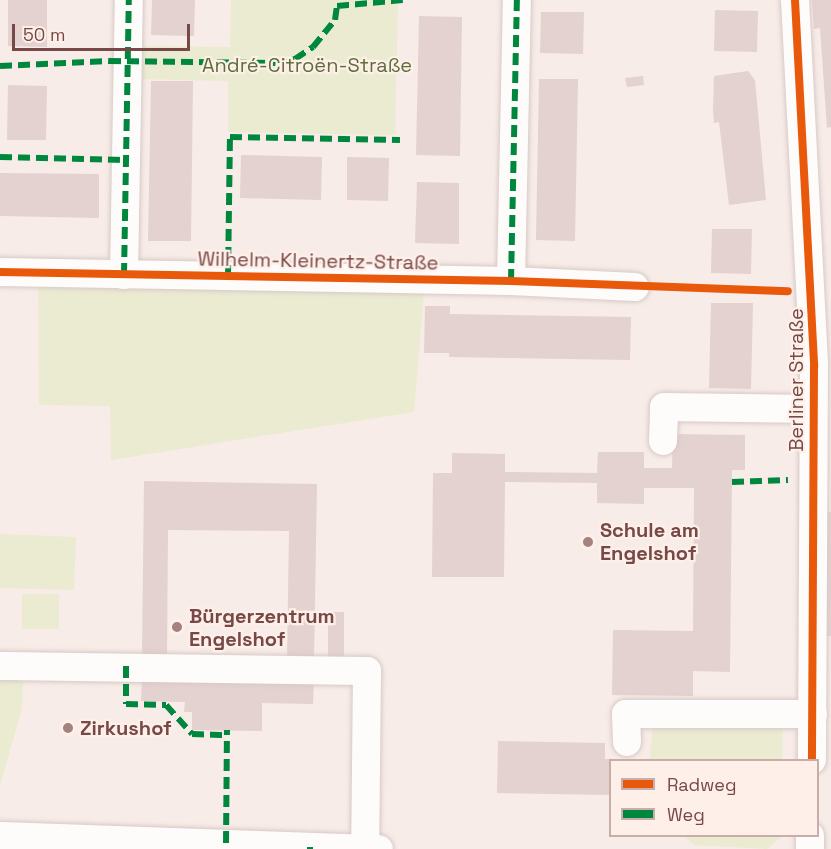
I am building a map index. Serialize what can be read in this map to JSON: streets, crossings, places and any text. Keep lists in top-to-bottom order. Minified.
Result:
{"streets":{"street":["Wilhelm-Kleinertz-Straße","Berliner Straße"]},"parks":["André-Citroën-Straße"],"places":["Schule am Engelshof","Bürgerzentrum Engelshof","Zirkushof"],"legend":["Radweg","Weg"],"scale_bar":"50 m"}
